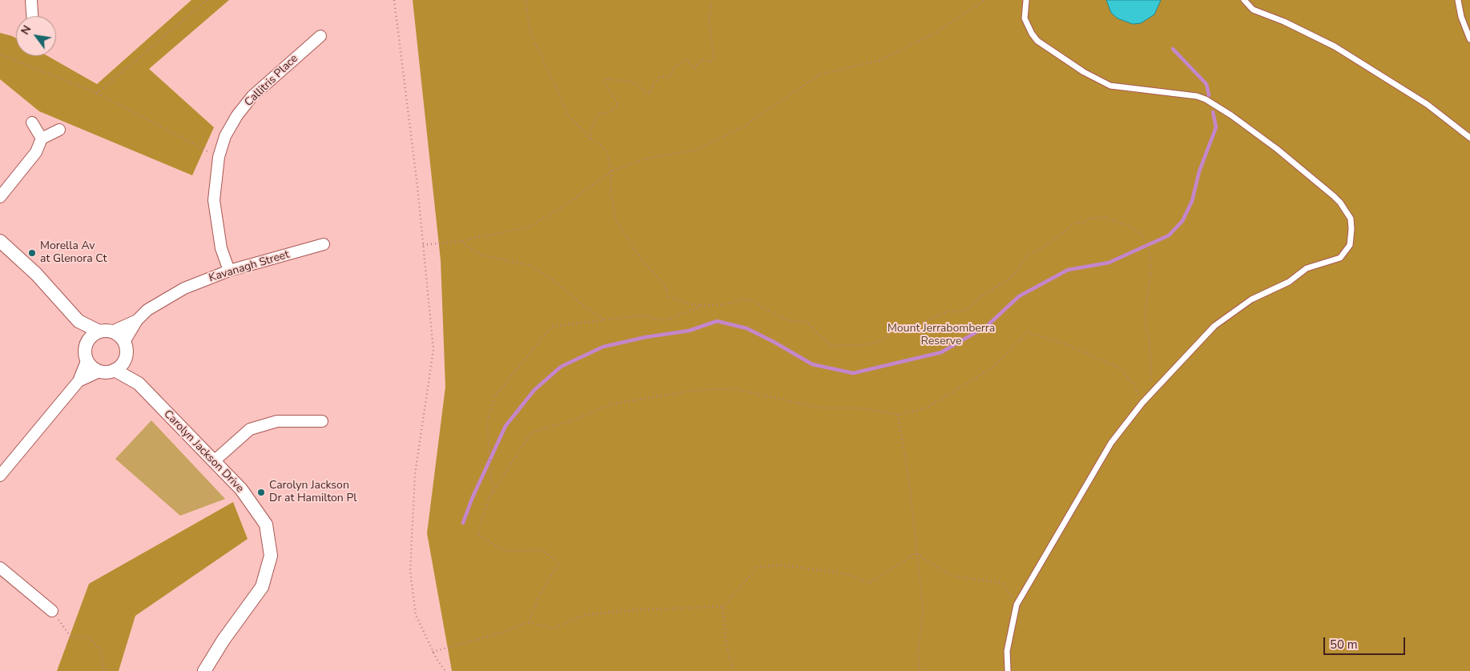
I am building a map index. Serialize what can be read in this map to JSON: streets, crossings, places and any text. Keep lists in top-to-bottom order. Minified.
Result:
{"streets":{"street":["Callitris Place","Kavanagh Street","Carolyn Jackson Drive"]},"crossings":[["Callitris Place","Kavanagh Street"],["Kavanagh Street","Carolyn Jackson Drive"]],"parks":["Mount Jerrabomberra Reserve"],"places":["Morella Av at Glenora Ct","Carolyn Jackson Dr at Hamilton Pl"],"scale_bar":"50 m","north":"top left"}
